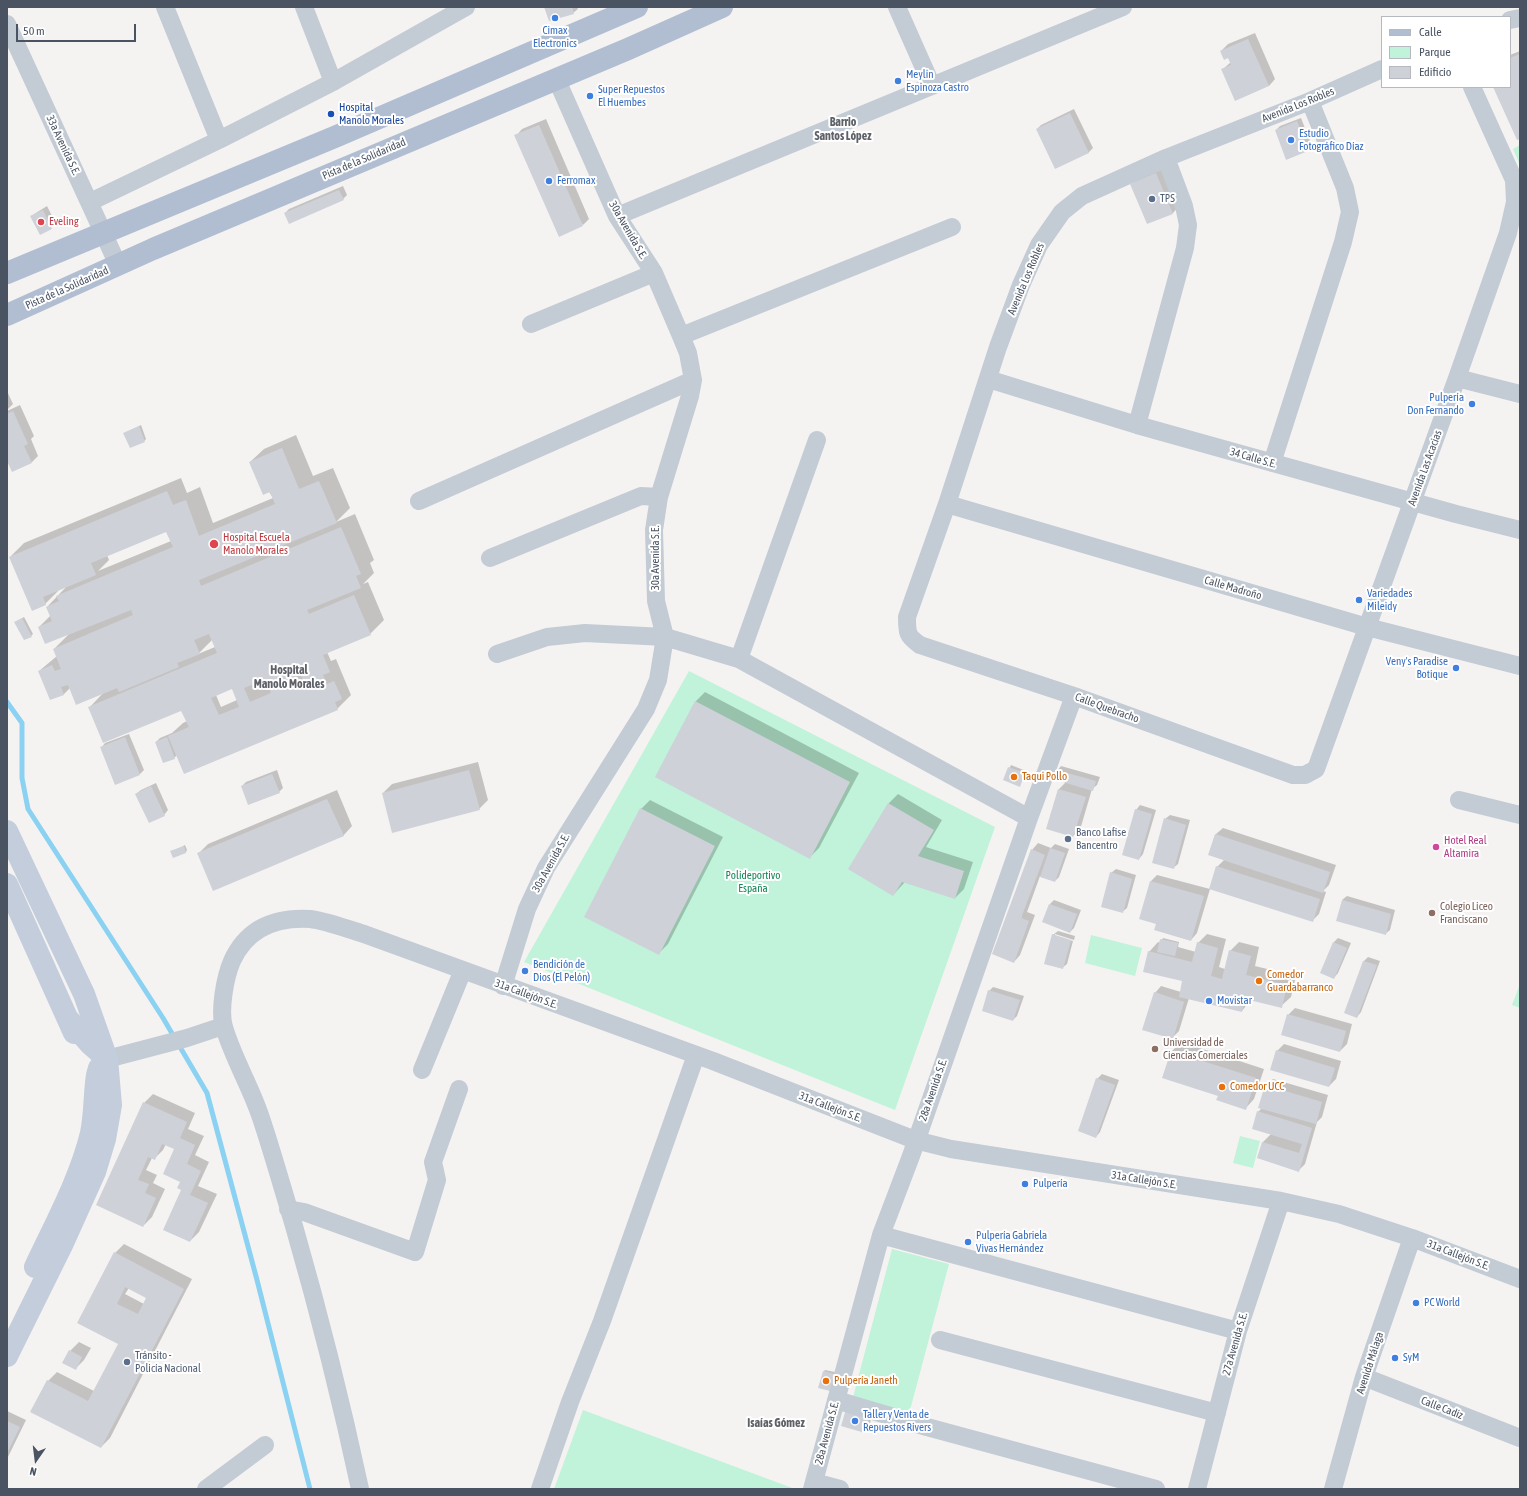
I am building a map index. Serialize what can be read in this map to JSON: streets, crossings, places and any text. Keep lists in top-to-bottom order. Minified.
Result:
{"streets":{"main road":["Pista de la Solidaridad"],"street":["Avenida Los Robles","33a Avenida S.E.","30a Avenida S.E.","34 Calle S.E.","Avenida Las Acacias","Calle Madroño","Calle Quebracho","31a Callejón S.E.","28a Avenida S.E.","27a Avenida S.E.","Avenida Málaga","Calle Cadiz"]},"crossings":[["Avenida Los Robles","34 Calle S.E."],["Avenida Los Robles","Calle Madroño"],["Avenida Los Robles","Calle Quebracho"],["33a Avenida S.E.","Pista de la Solidaridad"],["Pista de la Solidaridad","30a Avenida S.E."],["30a Avenida S.E.","31a Callejón S.E."],["34 Calle S.E.","Avenida Las Acacias"],["Avenida Las Acacias","Calle Madroño"],["Avenida Las Acacias","Calle Quebracho"],["Calle Quebracho","28a Avenida S.E."],["31a Callejón S.E.","28a Avenida S.E."],["31a Callejón S.E.","27a Avenida S.E."],["31a Callejón S.E.","Avenida Málaga"],["Avenida Málaga","Calle Cadiz"]],"districts":["Barrio Santos López","Hospital Manolo Morales","Isaías Gómez"],"parks":["Polideportivo España"],"places":["Cimax Electronics","Meylin Espinoza Castro","Super Repuestos El Huembes","Hospital Manolo Morales","Estudio Fotográfico Díaz","Ferromax","TPS","Eveling","Pulpería Don Fernando","Hospital Escuela Manolo Morales","Variedades Mileidy","Veny's Paradise Botique","Taqui Pollo","Banco Lafise Bancentro","Hotel Real Altamira","Colegio Liceo Franciscano","Bendición de Dios (El Pelón)","Comedor Guardabarranco","Movistar","Universidad de Ciencias Comerciales","Comedor UCC","Pulpería","Pulpería Gabriela Vivas Hernández","PC World","SyM","Tránsito - Policía Nacional","Pulpería Janeth","Taller y Venta de Repuestos Rivers"],"legend":["Calle","Parque","Edificio"],"scale_bar":"50 m","north":"bottom"}
